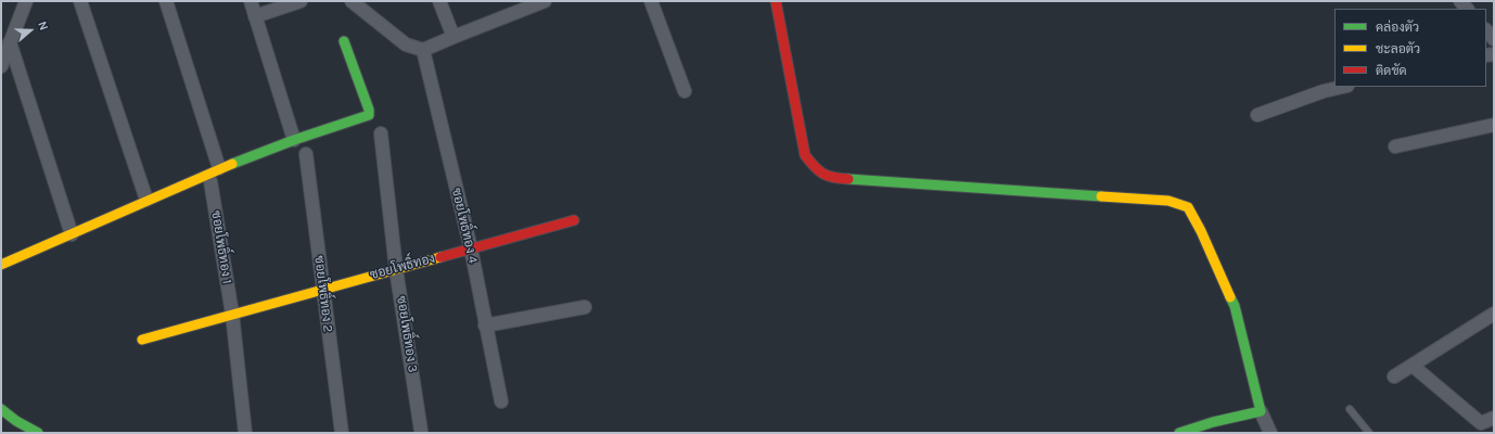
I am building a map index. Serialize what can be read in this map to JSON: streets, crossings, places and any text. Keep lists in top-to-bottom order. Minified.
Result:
{"streets":{"street":["ซอยโพธิ์ทอง 4","ซอยโพธิ์ทอง 1","ซอยโพธิ์ทอง","ซอยโพธิ์ทอง 2","ซอยโพธิ์ทอง 3"]},"crossings":[["ซอยโพธิ์ทอง 4","ซอยโพธิ์ทอง"],["ซอยโพธิ์ทอง 1","ซอยโพธิ์ทอง"],["ซอยโพธิ์ทอง","ซอยโพธิ์ทอง 2"],["ซอยโพธิ์ทอง","ซอยโพธิ์ทอง 3"]],"legend":["คล่องตัว","ชะลอตัว","ติดขัด"],"north":"right"}
